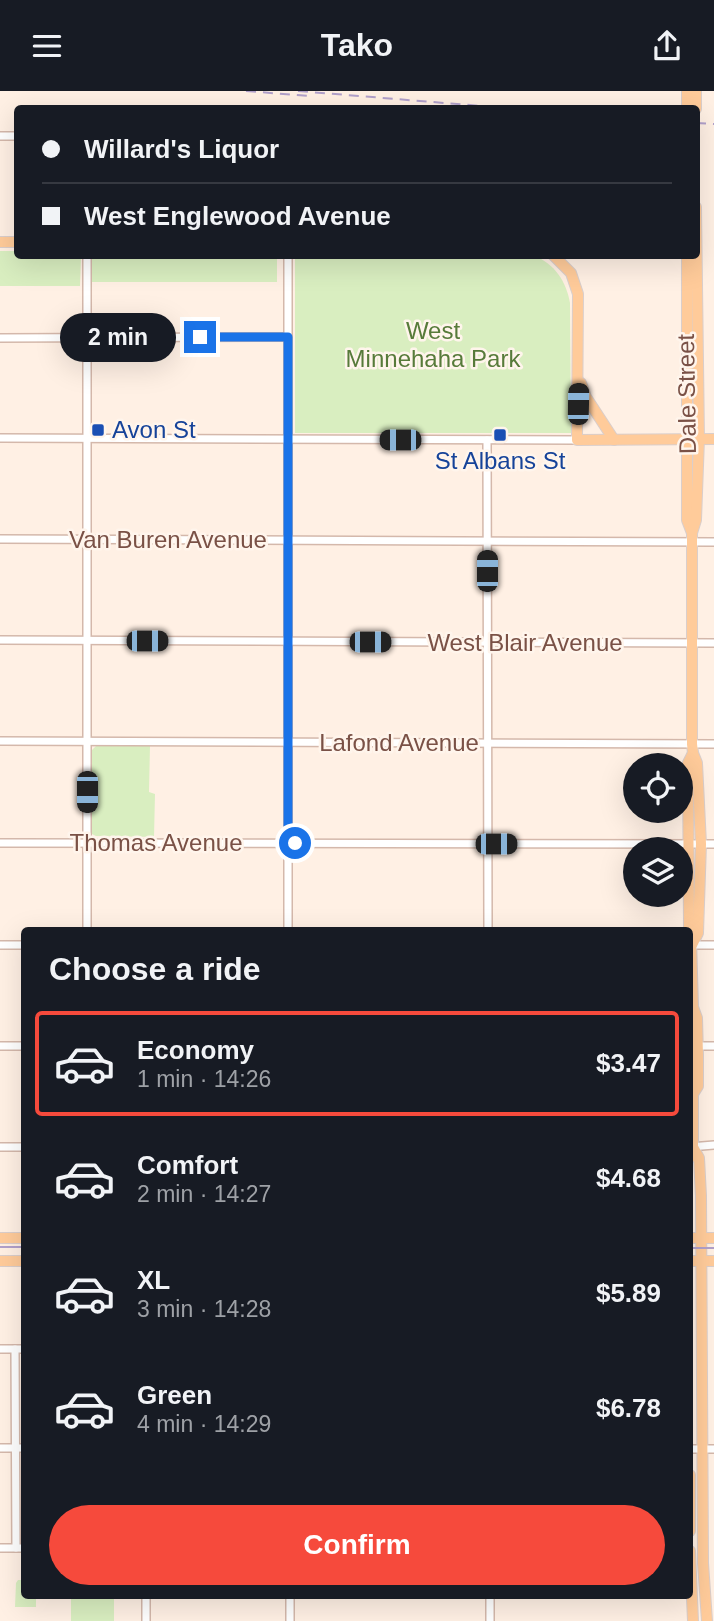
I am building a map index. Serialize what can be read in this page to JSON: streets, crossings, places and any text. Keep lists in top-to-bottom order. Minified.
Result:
{"streets":{"main road":["Dale Street"],"street":["Van Buren Avenue","West Blair Avenue","Lafond Avenue","Thomas Avenue"]},"crossings":[["Dale Street","Van Buren Avenue"],["Dale Street","West Blair Avenue"],["Dale Street","Lafond Avenue"],["Dale Street","Thomas Avenue"]],"parks":["West Minnehaha Park"],"places":{"transit":["Avon St","St Albans St"]},"page":{"header":"Tako","banner":["Willard's Liquor","West Englewood Avenue"],"bubble":"2 min","heading":"Choose a ride","list":[{"name":"Economy","note":"1 min · 14:26","value":"$3.47"},{"name":"Comfort","note":"2 min · 14:27","value":"$4.68"},{"name":"XL","note":"3 min · 14:28","value":"$5.89"},{"name":"Green","note":"4 min · 14:29","value":"$6.78"}],"buttons":"Confirm"}}
